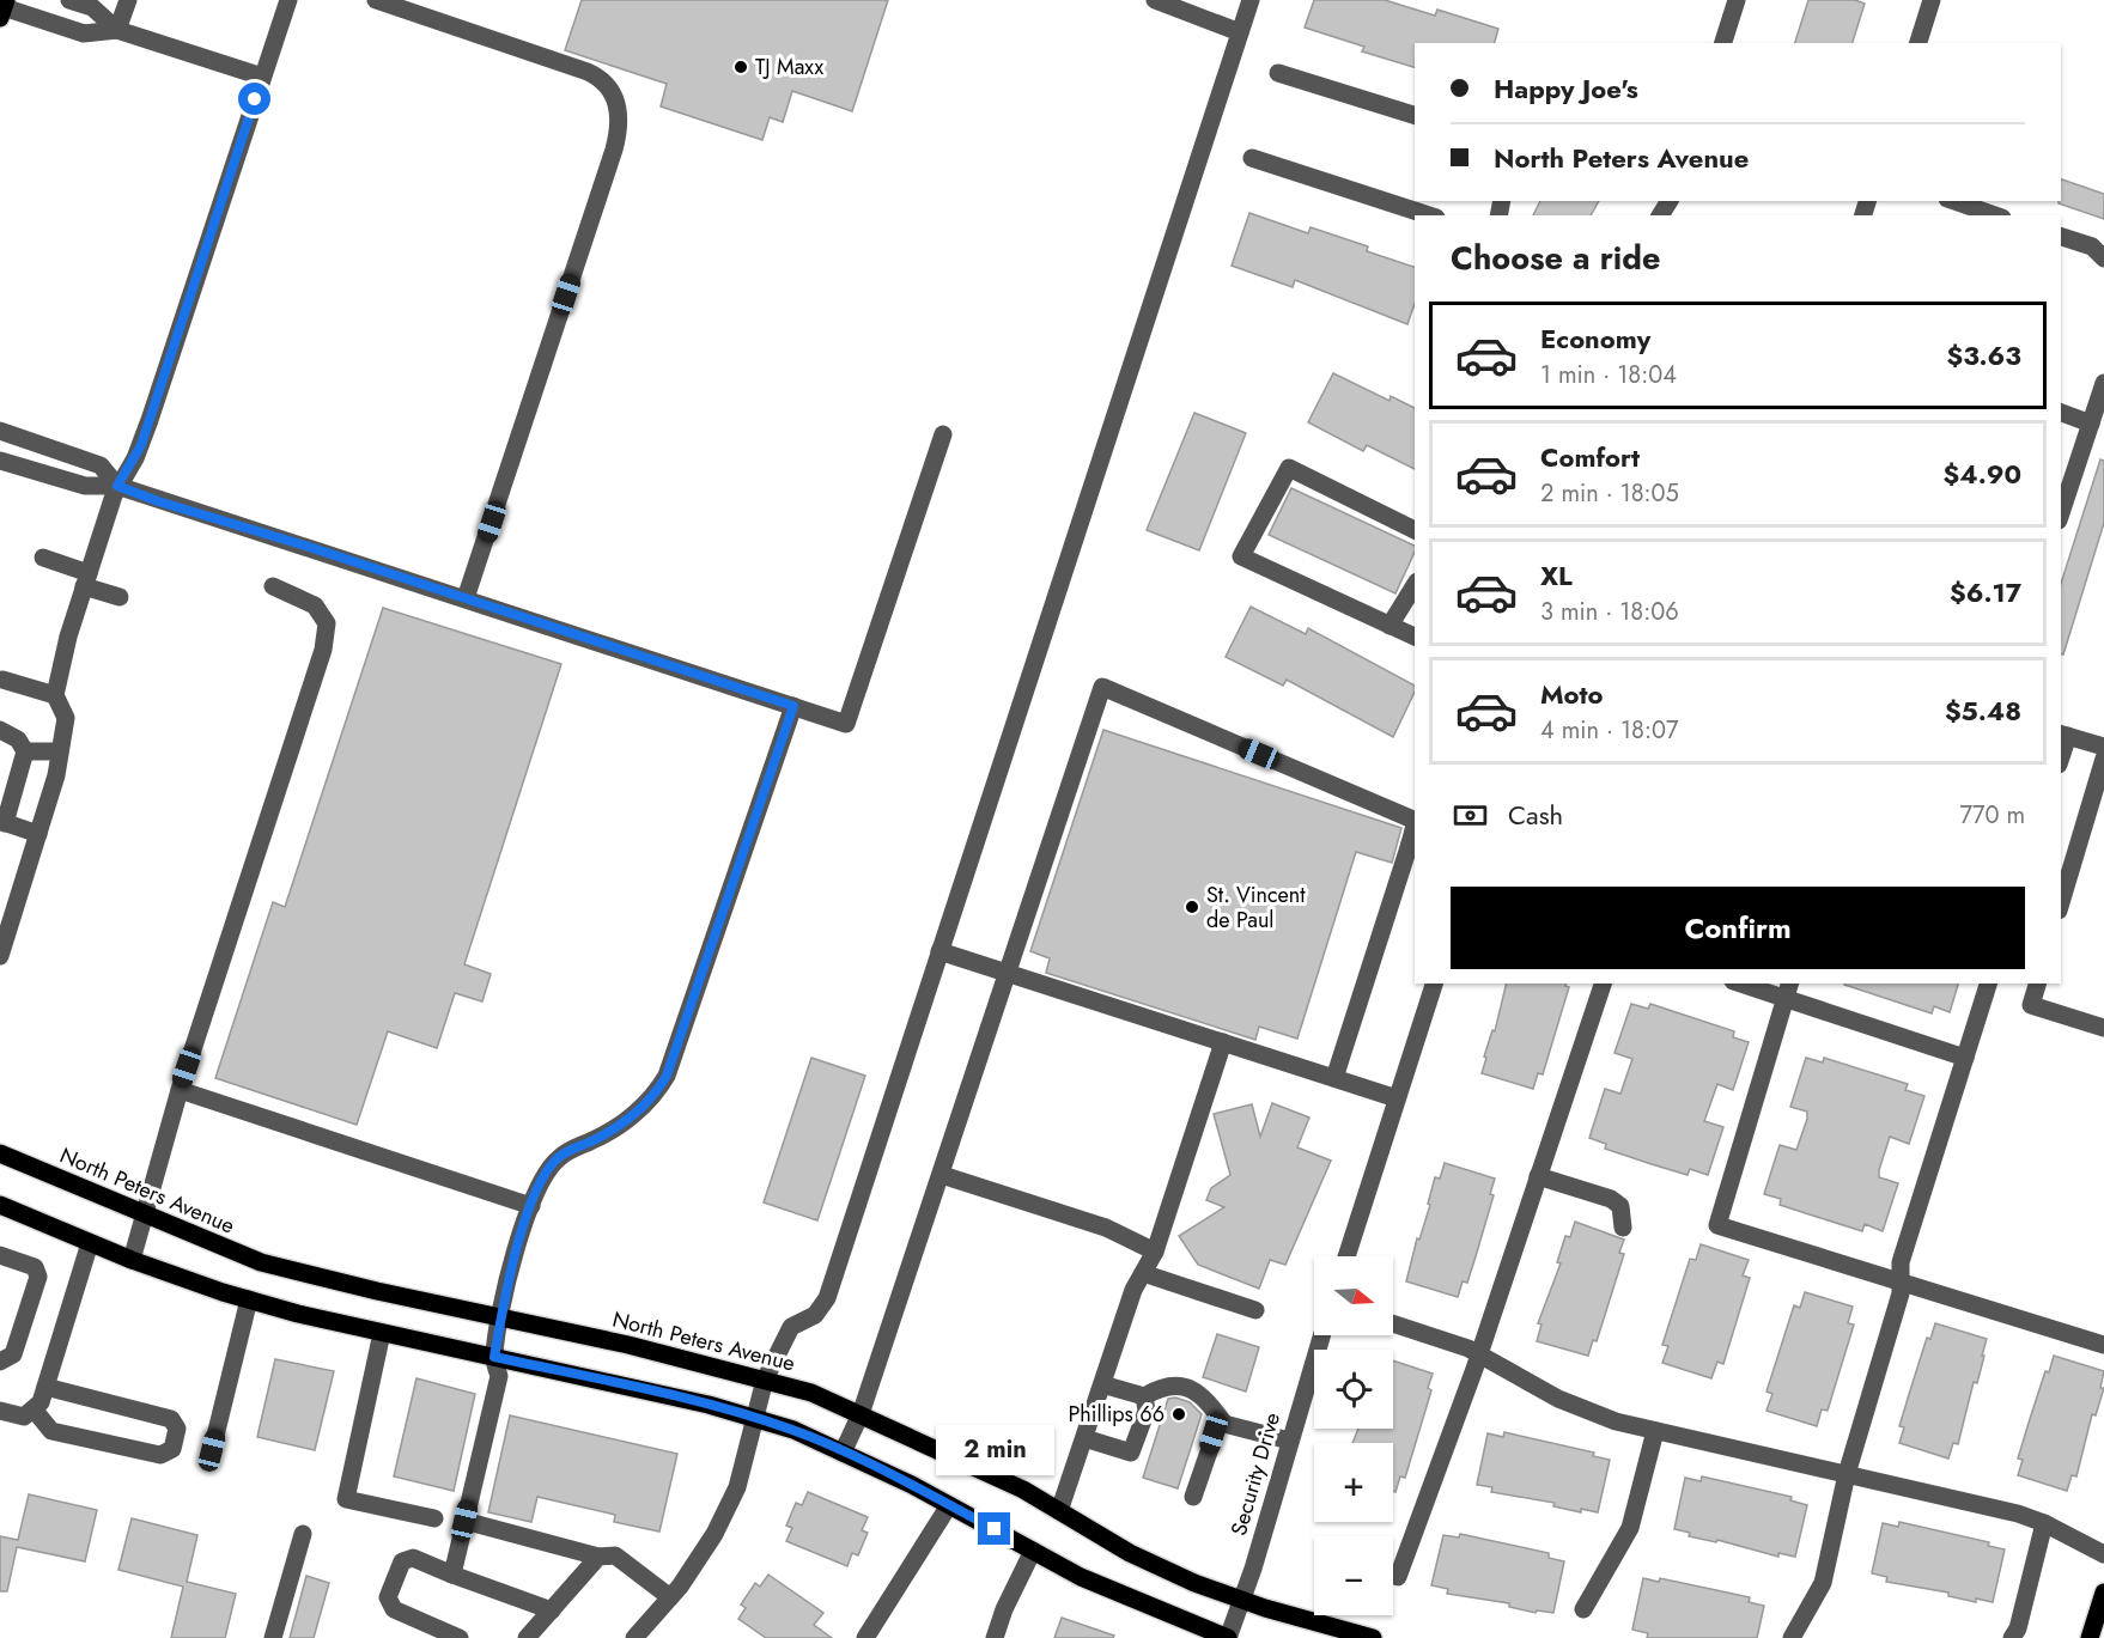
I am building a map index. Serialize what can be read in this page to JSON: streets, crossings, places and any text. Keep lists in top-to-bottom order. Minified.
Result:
{"streets":{"main road":["North Peters Avenue"],"street":["Security Drive"]},"crossings":[["North Peters Avenue","Security Drive"]],"places":["TJ Maxx","St. Vincent de Paul","Phillips 66"],"north":"right","page":{"banner":["Happy Joe's","North Peters Avenue"],"heading":"Choose a ride","list":[{"name":"Economy","note":"1 min · 18:04","value":"$3.63"},{"name":"Comfort","note":"2 min · 18:05","value":"$4.90"},{"name":"XL","note":"3 min · 18:06","value":"$6.17"},{"name":"Moto","note":"4 min · 18:07","value":"$5.48"}],"pay":["Cash","770 m"],"buttons":"Confirm","map_buttons":["+","−"],"bubble":"2 min"}}
